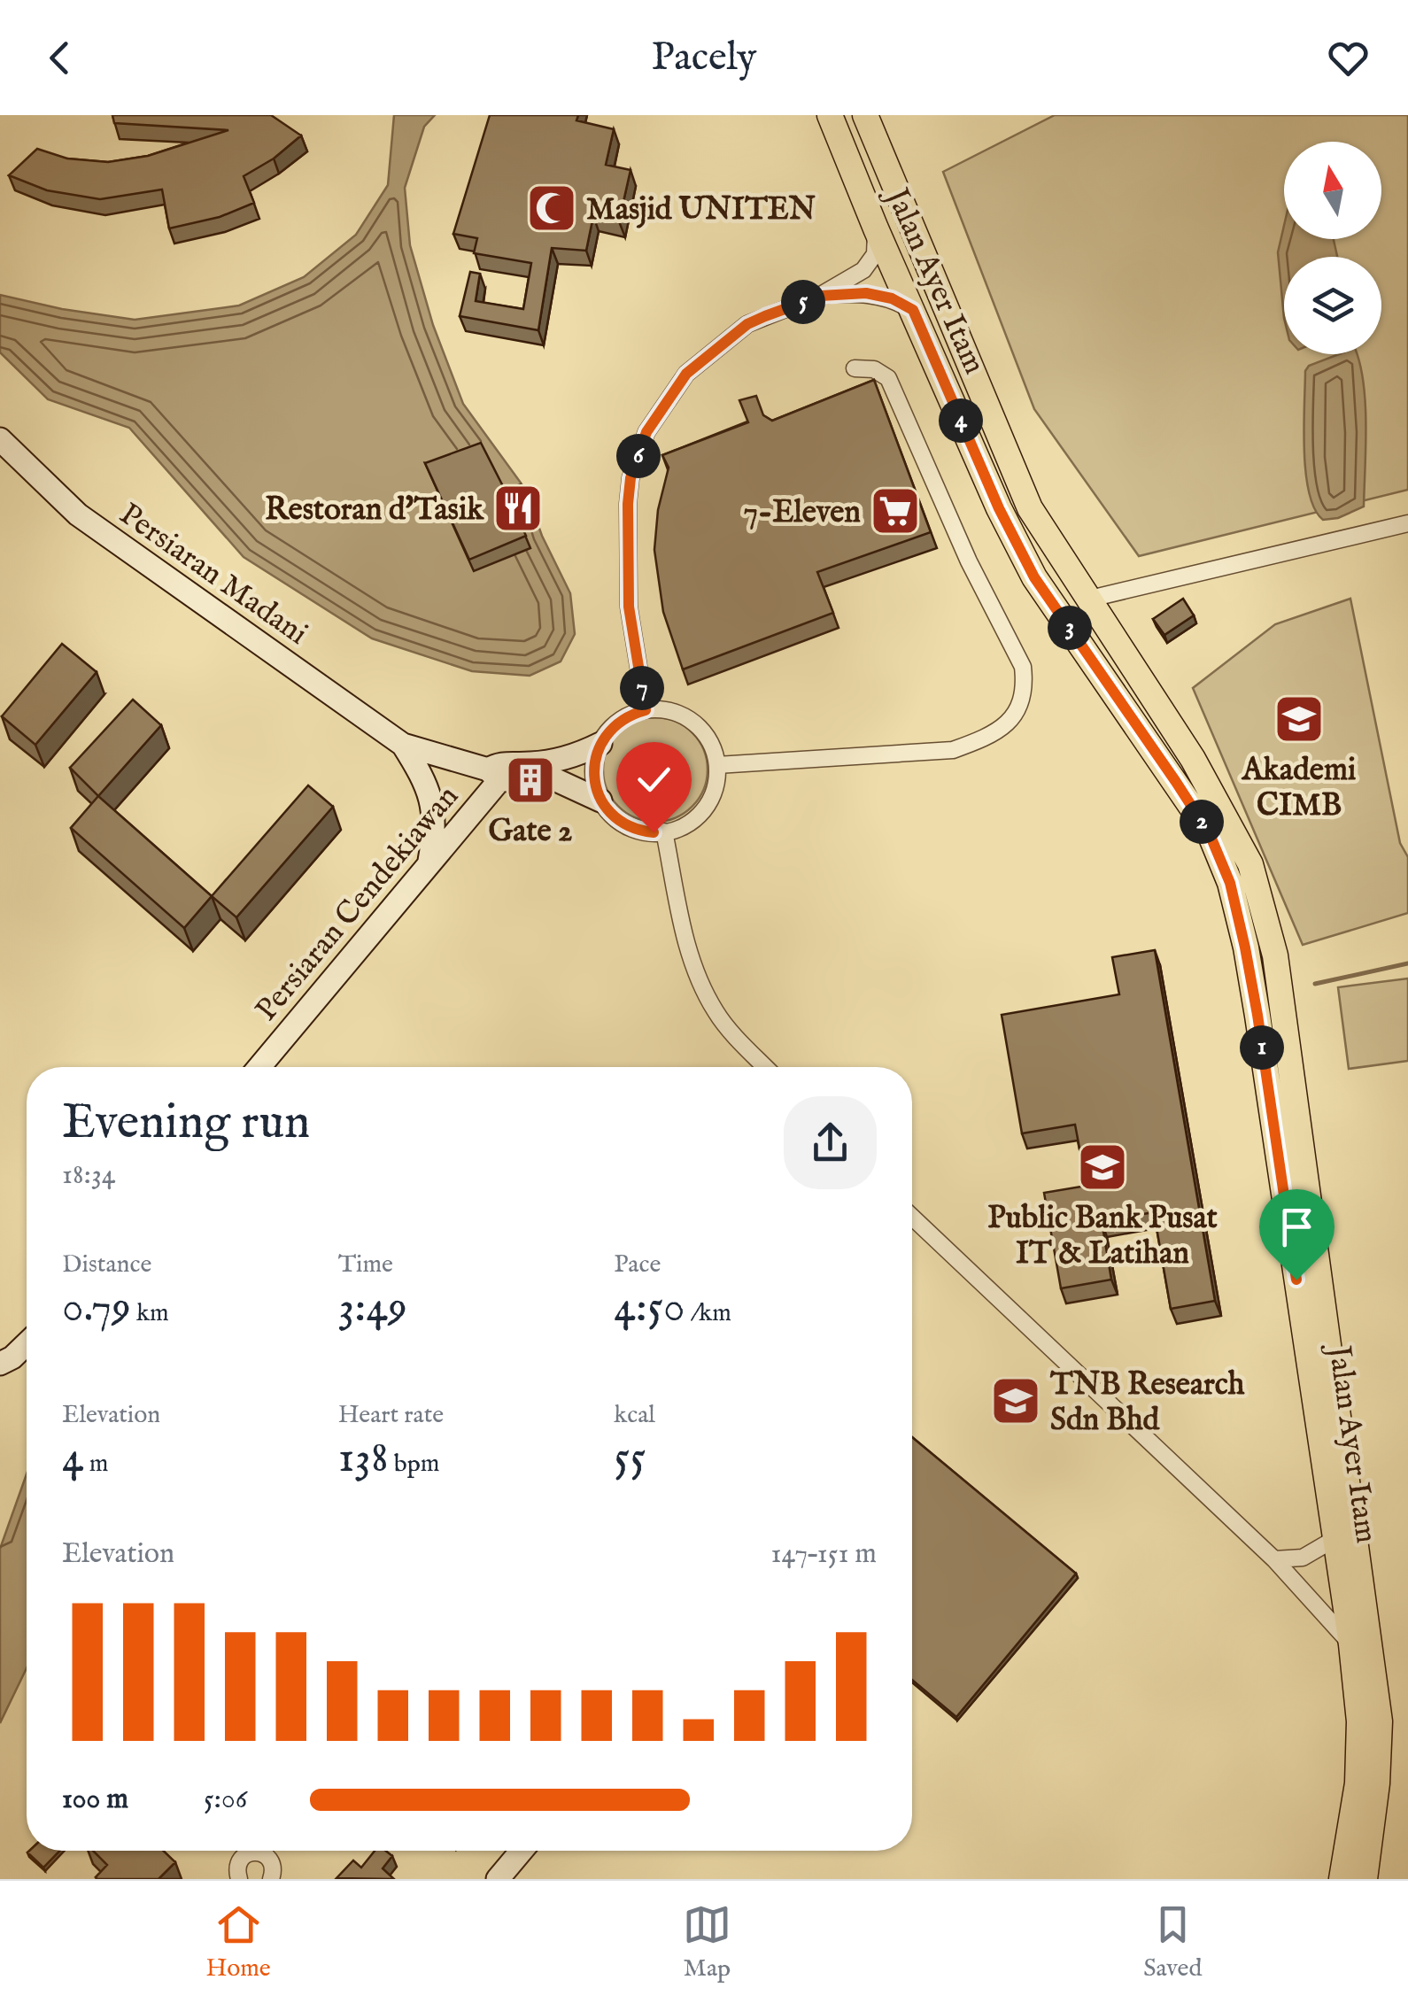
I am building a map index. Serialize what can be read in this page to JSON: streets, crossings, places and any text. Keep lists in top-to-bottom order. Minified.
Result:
{"streets":{"main road":["Jalan Ayer Itam"],"street":["Persiaran Madani","Persiaran Cendekiawan"]},"places":{"mosque":["Masjid UNITEN"],"restaurant":["Restoran d'Tasik"],"supermarket":["7-Eleven"],"school or university":["Akademi CIMB","Public Bank Pusat IT & Latihan","TNB Research Sdn Bhd"],"building":["Gate 2"]},"north":"top","page":{"header":"Pacely","pins":["5","4","6","3","7","2","1"],"heading":["Evening run","18:34"],"stats":[["Distance","0.79 km"],["Time","3:49"],["Pace","4:50 /km"],["Elevation","4 m"],["Heart rate","138 bpm"],["kcal","55"]],"chart":["Elevation","147–151 m"],"list":[{"name":"100 m","note":"5:06"}],"tabs":["Home","Map","Saved"]}}
